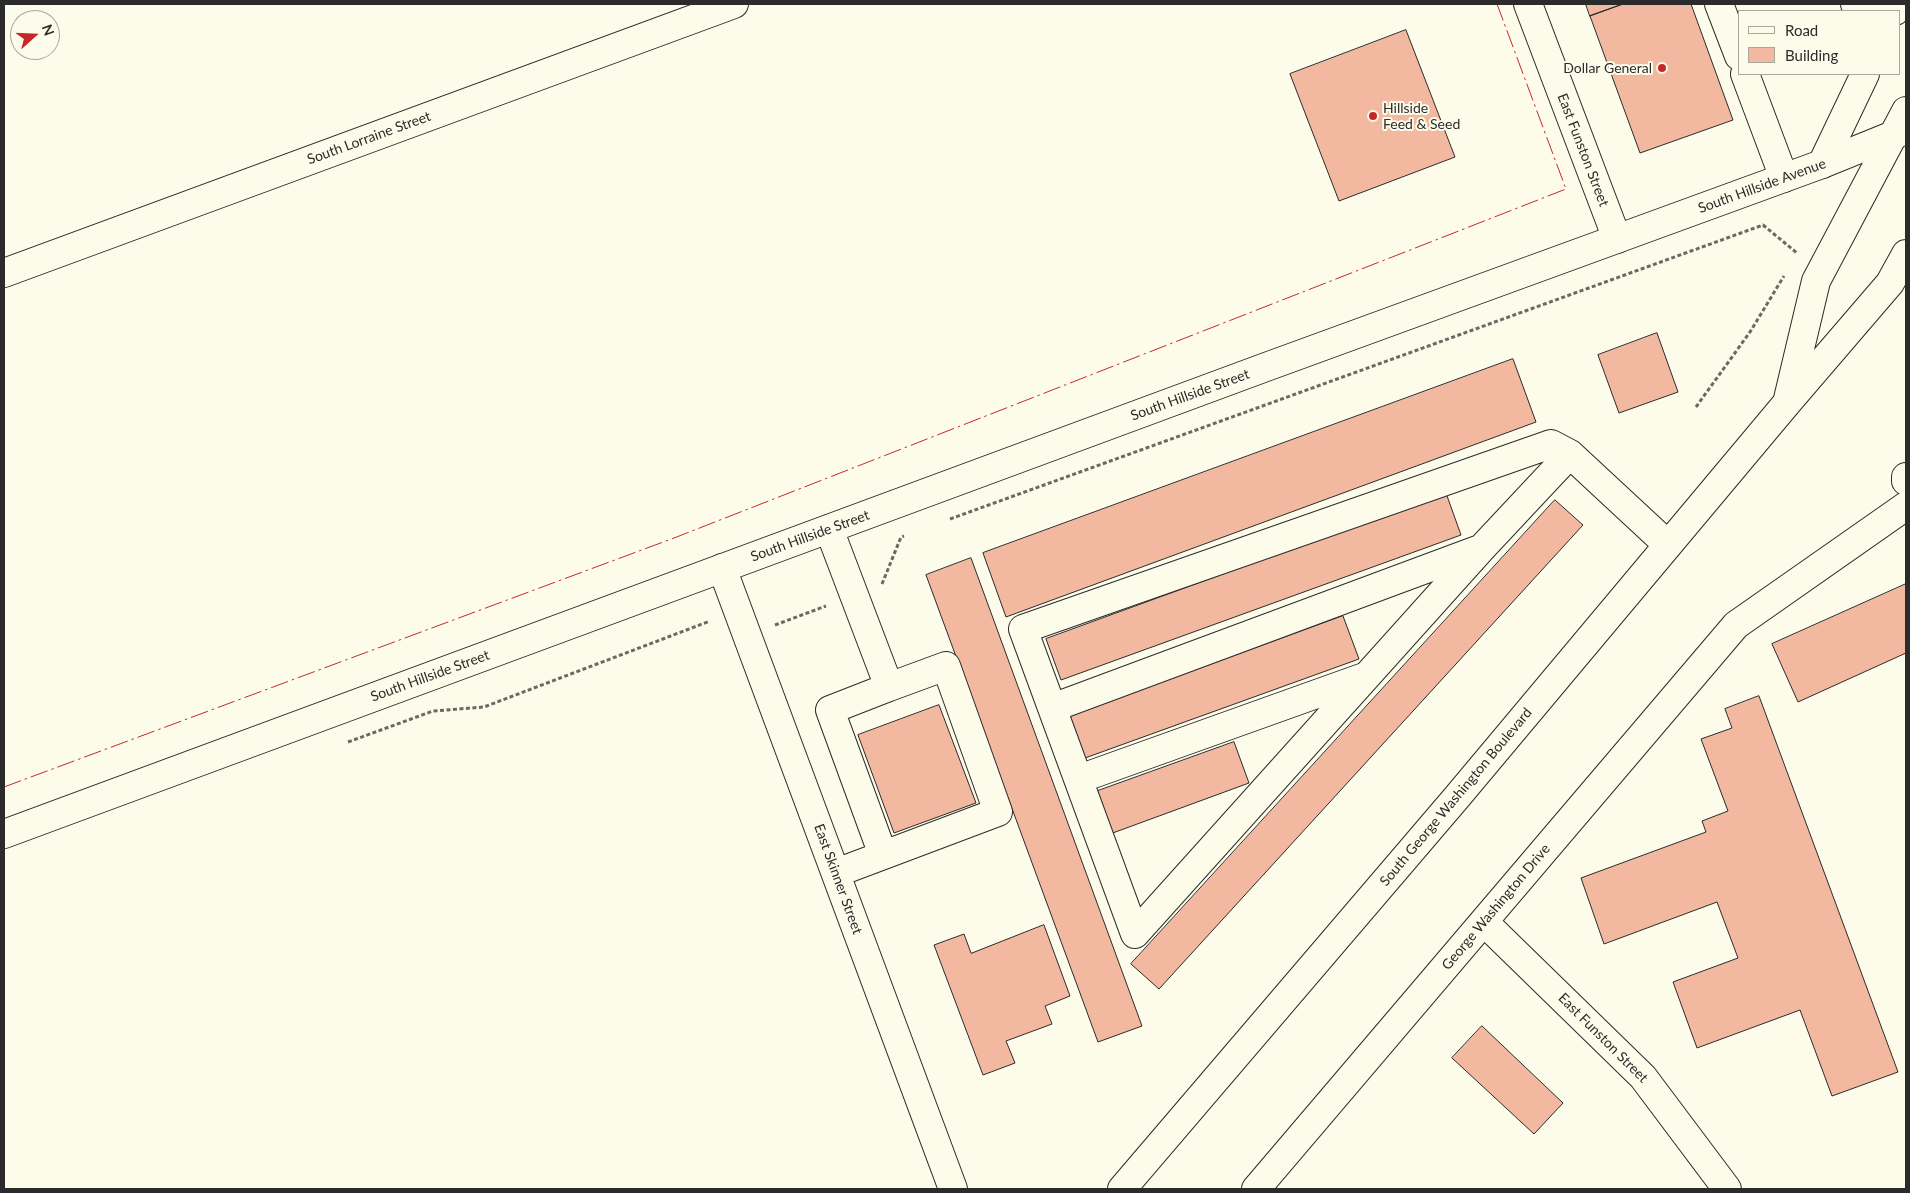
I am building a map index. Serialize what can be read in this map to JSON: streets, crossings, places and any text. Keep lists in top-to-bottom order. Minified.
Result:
{"streets":{"street":["South Lorraine Street","East Funston Street","South Hillside Avenue","South Hillside Street","South George Washington Boulevard","East Skinner Street","George Washington Drive"]},"crossings":[["East Funston Street","South Hillside Avenue"],["East Funston Street","South Hillside Street"],["East Funston Street","George Washington Drive"],["South Hillside Avenue","South Hillside Street"],["South Hillside Avenue","South George Washington Boulevard"],["South Hillside Street","East Skinner Street"]],"places":["Dollar General","Hillside Feed & Seed"],"legend":["Road","Building"],"north":"right"}
